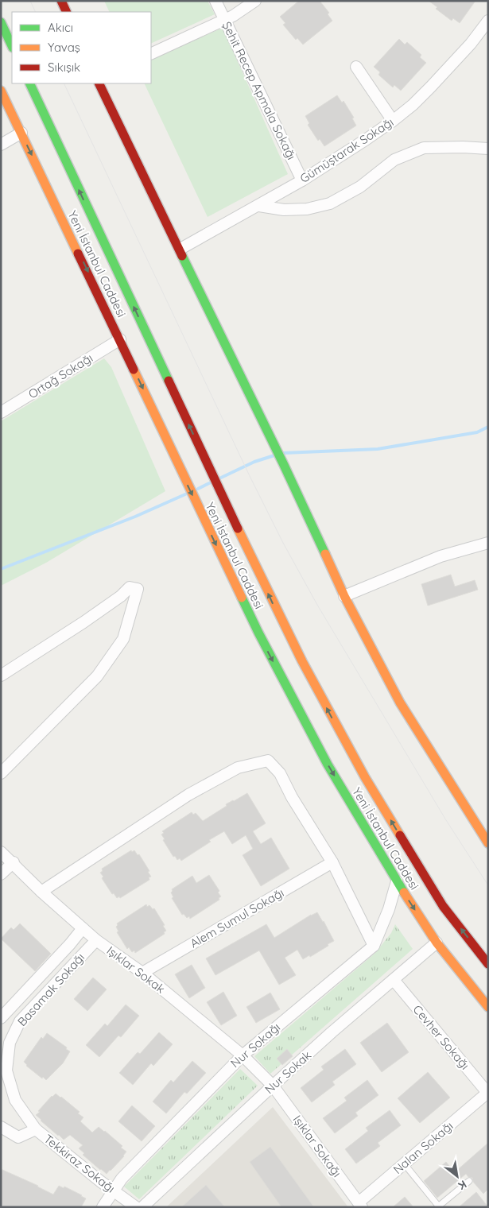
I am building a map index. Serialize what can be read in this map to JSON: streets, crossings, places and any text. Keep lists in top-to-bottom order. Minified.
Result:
{"streets":{"main road":["Yeni İstanbul Caddesi"],"street":["Şehit Recep Apmala Sokağı","Gümüştarak Sokağı","Ortağ Sokağı","Alem Sumul Sokağı","Işıklar Sokak","Basamak Sokağı","Cevher Sokağı","Nur Sokağı","Nur Sokak","Işıklar Sokağı","Nalan Sokağı","Tekkiraz Sokağı"]},"crossings":[["Şehit Recep Apmala Sokağı","Gümüştarak Sokağı"],["Yeni İstanbul Caddesi","Ortağ Sokağı"],["Yeni İstanbul Caddesi","Nur Sokağı"],["Yeni İstanbul Caddesi","Nur Sokak"],["Alem Sumul Sokağı","Işıklar Sokak"],["Işıklar Sokak","Basamak Sokağı"],["Işıklar Sokak","Nur Sokağı"],["Işıklar Sokak","Nur Sokak"],["Işıklar Sokak","Işıklar Sokağı"],["Basamak Sokağı","Tekkiraz Sokağı"],["Cevher Sokağı","Nur Sokak"],["Cevher Sokağı","Nalan Sokağı"],["Nur Sokağı","Tekkiraz Sokağı"],["Nur Sokak","Işıklar Sokağı"],["Işıklar Sokağı","Nalan Sokağı"]],"legend":["Akıcı","Yavaş","Sıkışık"],"north":"bottom right"}
